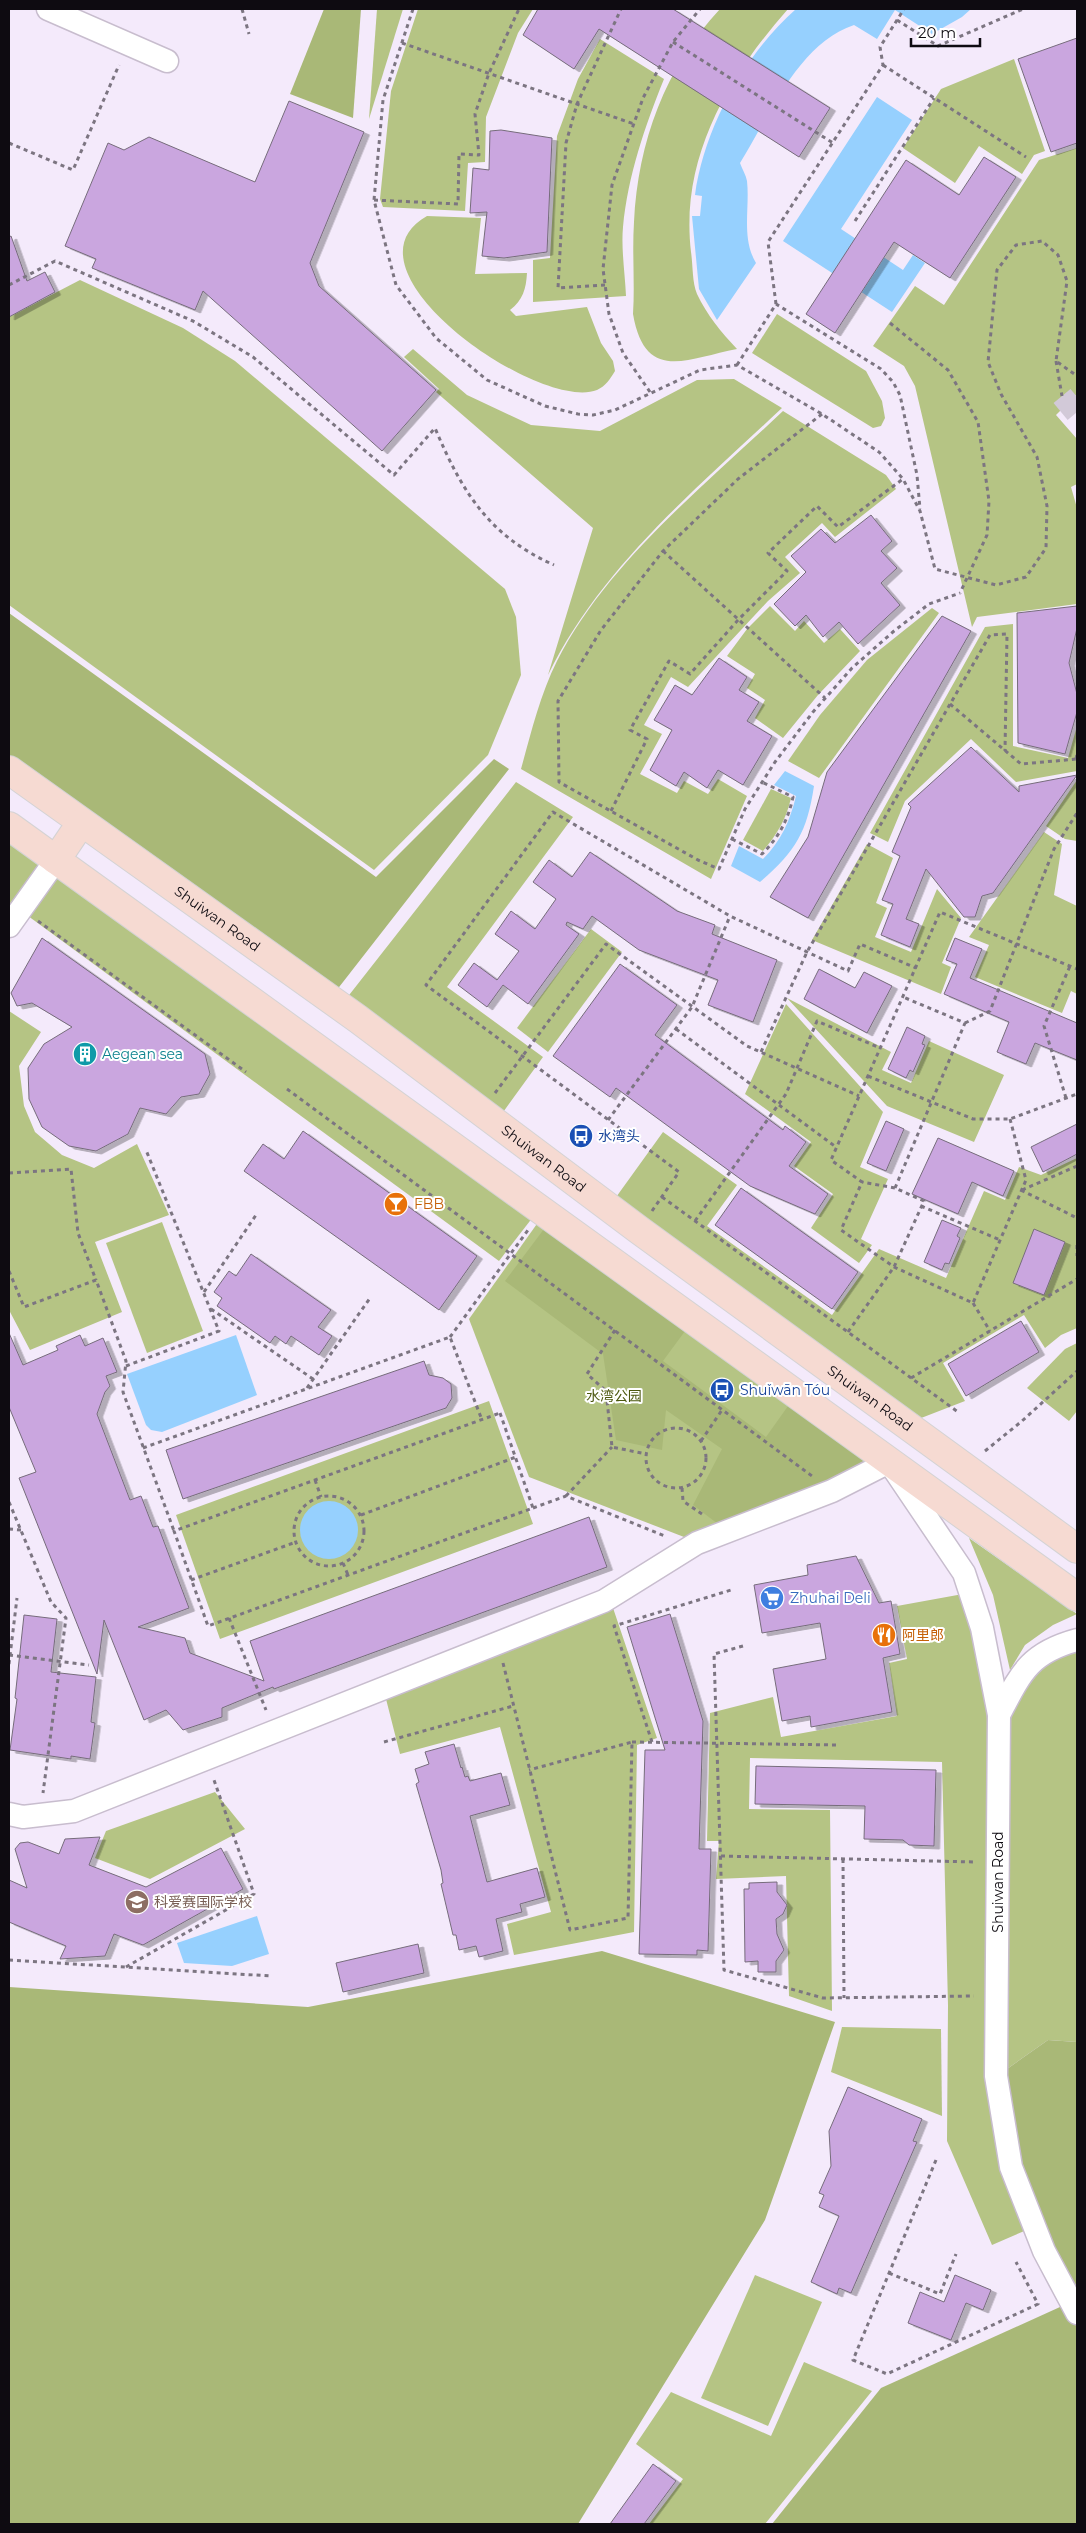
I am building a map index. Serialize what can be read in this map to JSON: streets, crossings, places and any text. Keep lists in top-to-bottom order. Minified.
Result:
{"streets":{"main road":["Shuiwan Road"]},"parks":["水湾公园"],"places":{"building":["Aegean sea"],"bus stop":["水湾头","Shuǐwān Tóu"],"bar":["FBB"],"supermarket":["Zhuhai Deli"],"restaurant":["阿里郎"],"school or university":["科爱赛国际学校"]},"scale_bar":"20 m"}
